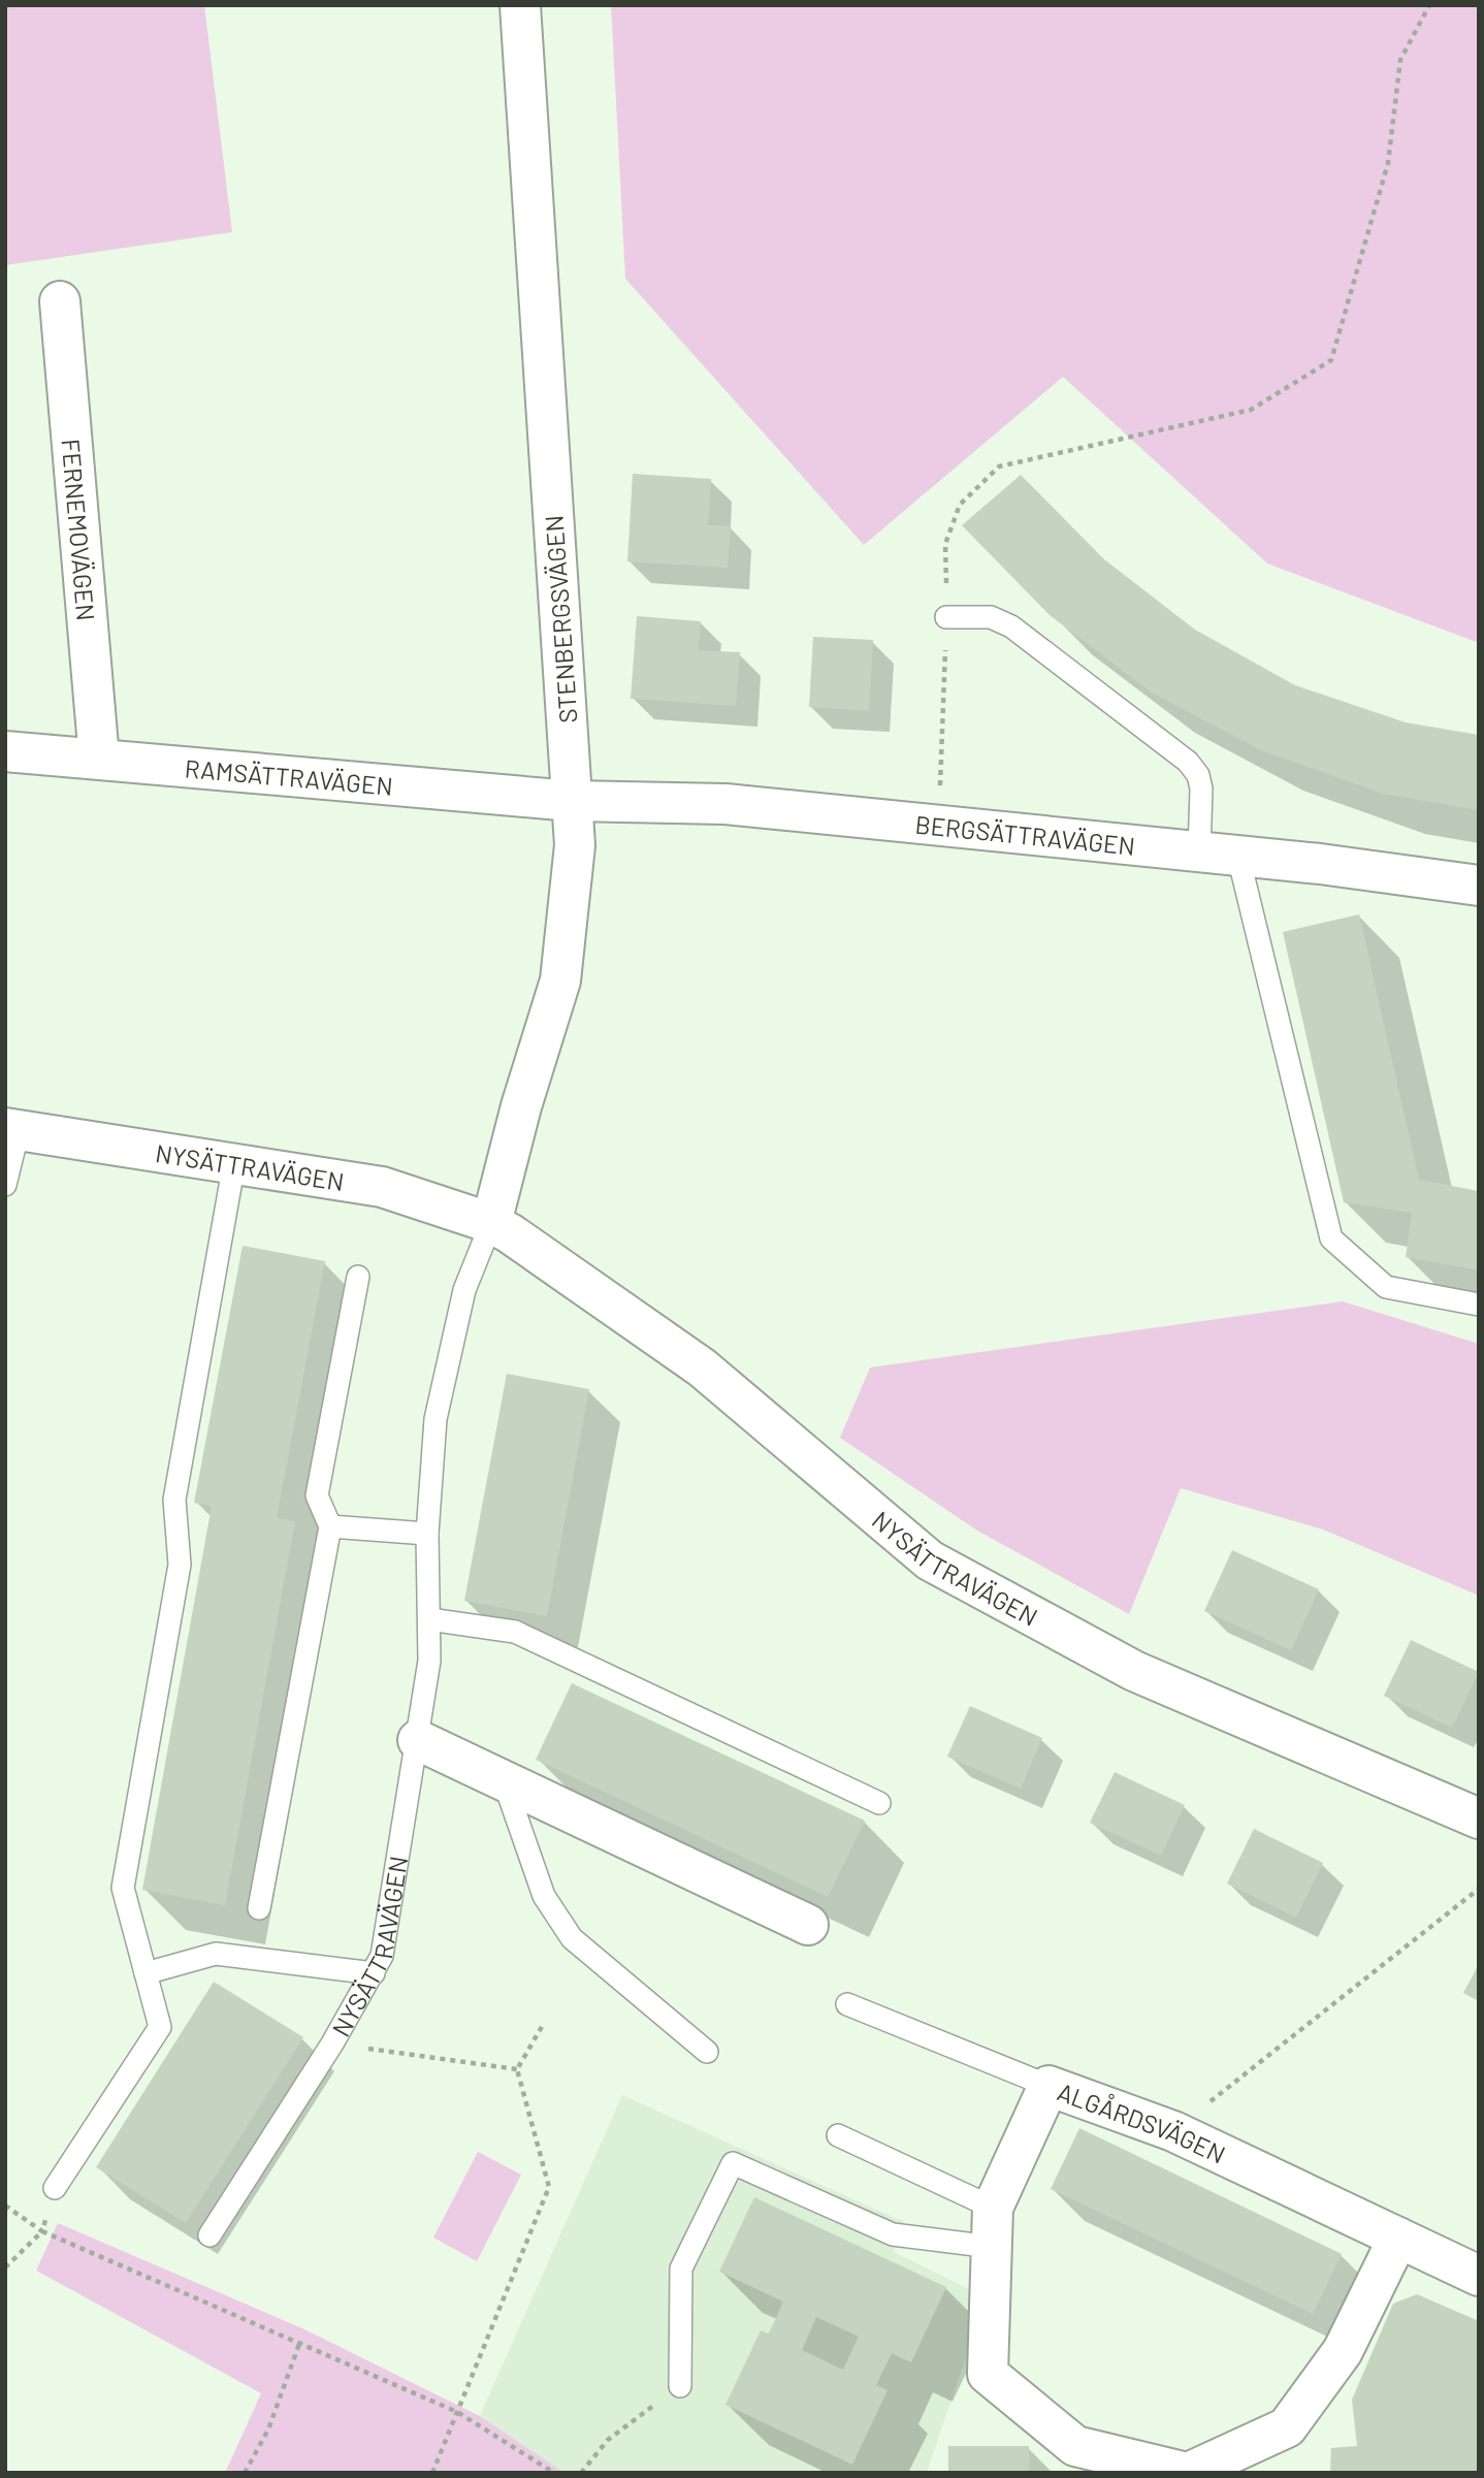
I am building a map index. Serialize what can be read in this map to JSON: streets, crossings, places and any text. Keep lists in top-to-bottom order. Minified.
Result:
{"streets":{"street":["FERNEMOVÄGEN","STENBERGSVÄGEN","RAMSÄTTRAVÄGEN","BERGSÄTTRAVÄGEN","NYSÄTTRAVÄGEN","ALGÅRDSVÄGEN"]},"crossings":[["FERNEMOVÄGEN","RAMSÄTTRAVÄGEN"],["STENBERGSVÄGEN","RAMSÄTTRAVÄGEN"],["STENBERGSVÄGEN","BERGSÄTTRAVÄGEN"],["STENBERGSVÄGEN","NYSÄTTRAVÄGEN"],["RAMSÄTTRAVÄGEN","BERGSÄTTRAVÄGEN"]]}
